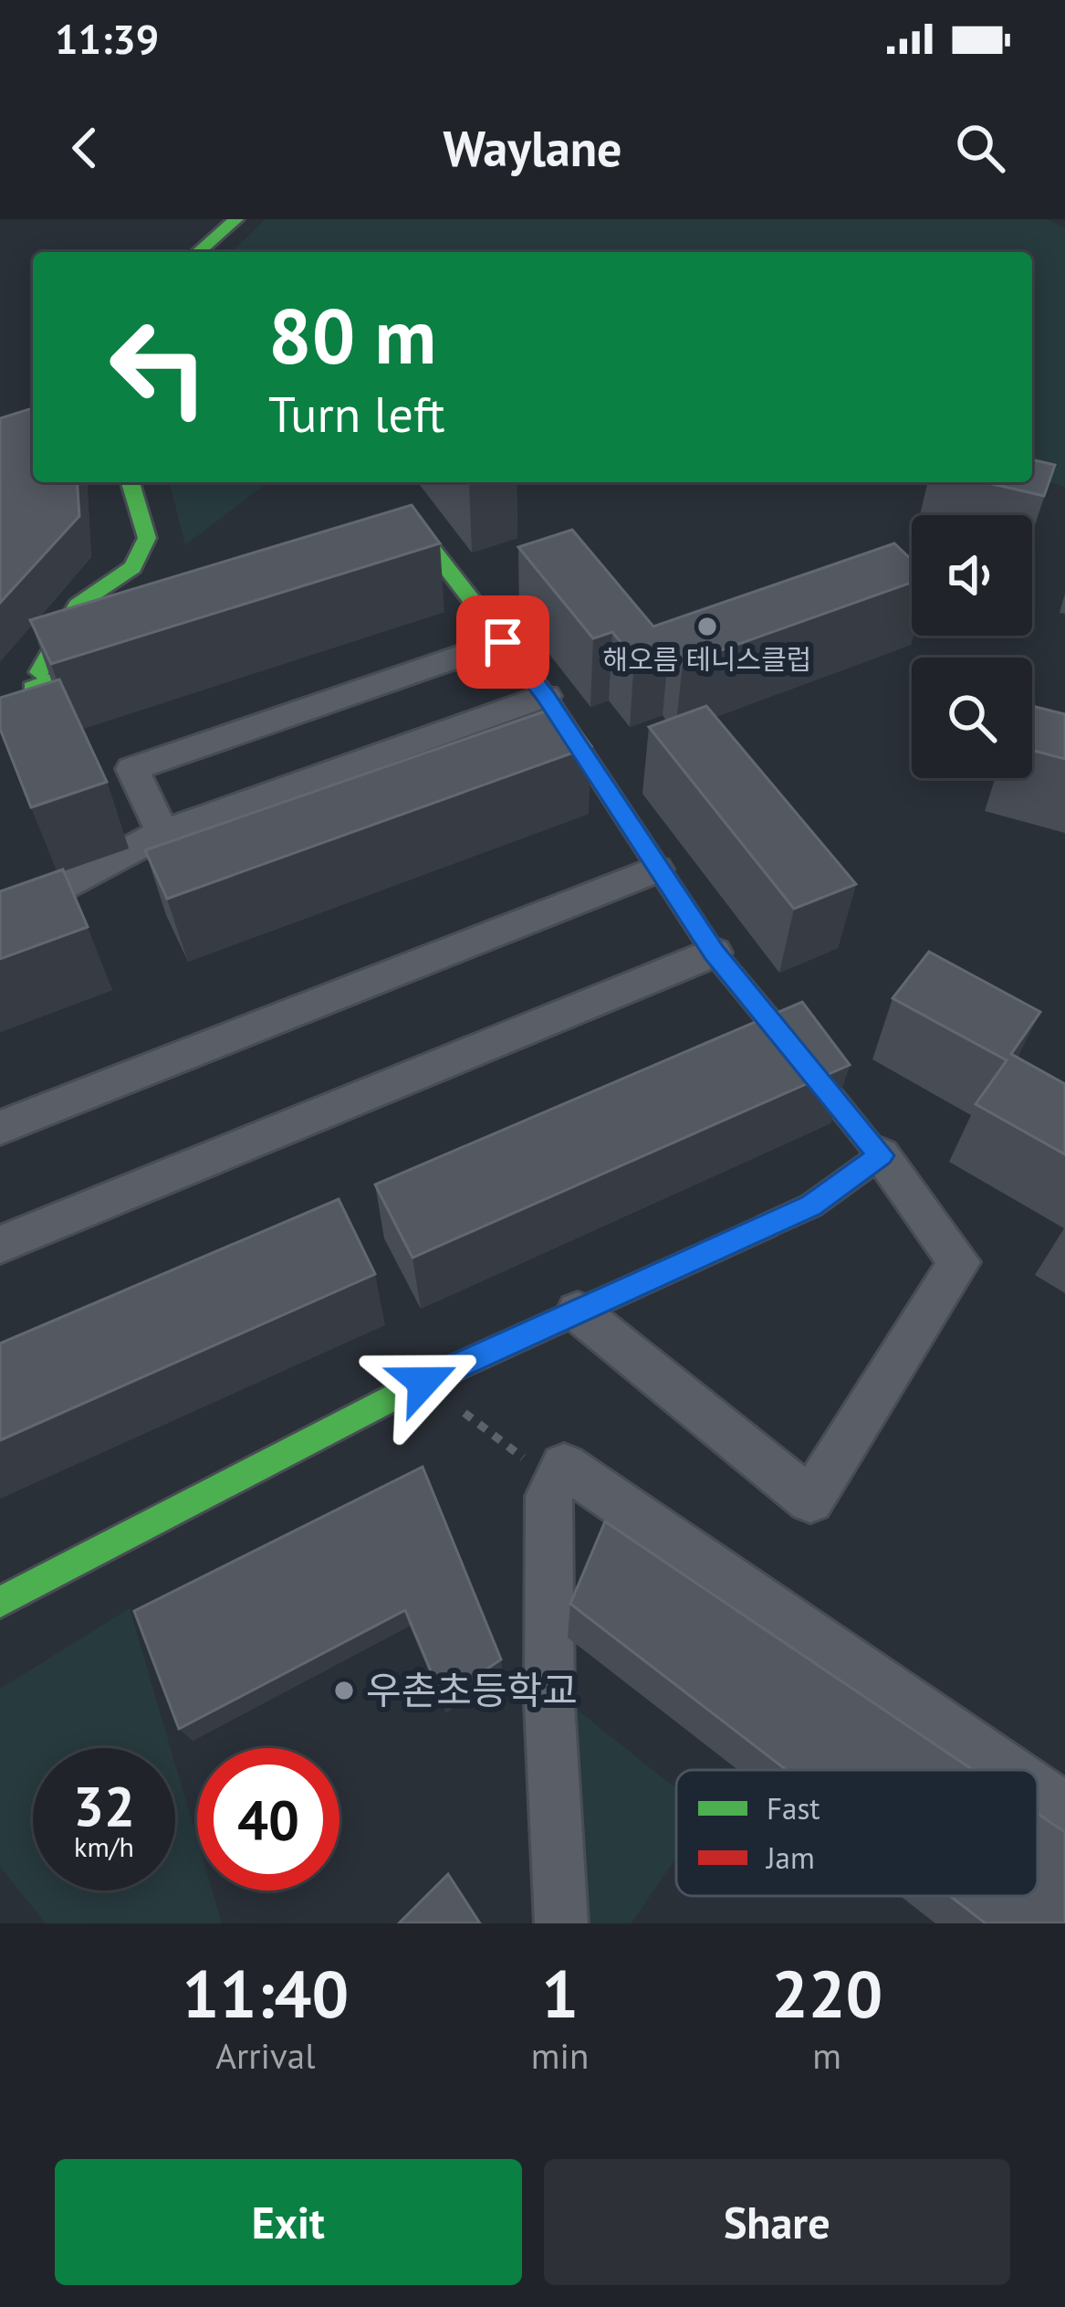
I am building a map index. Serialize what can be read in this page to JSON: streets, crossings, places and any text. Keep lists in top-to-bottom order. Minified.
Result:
{"places":["해오름 테니스클럽","우촌초등학교"],"legend":["Fast","Jam"],"page":{"status":"11:39","header":"Waylane","turn":["80 m","Turn left"],"speed":"32 km/h","limit":"40","eta":["11:40","Arrival","1","min","220","m"],"buttons":["Exit","Share"]}}
